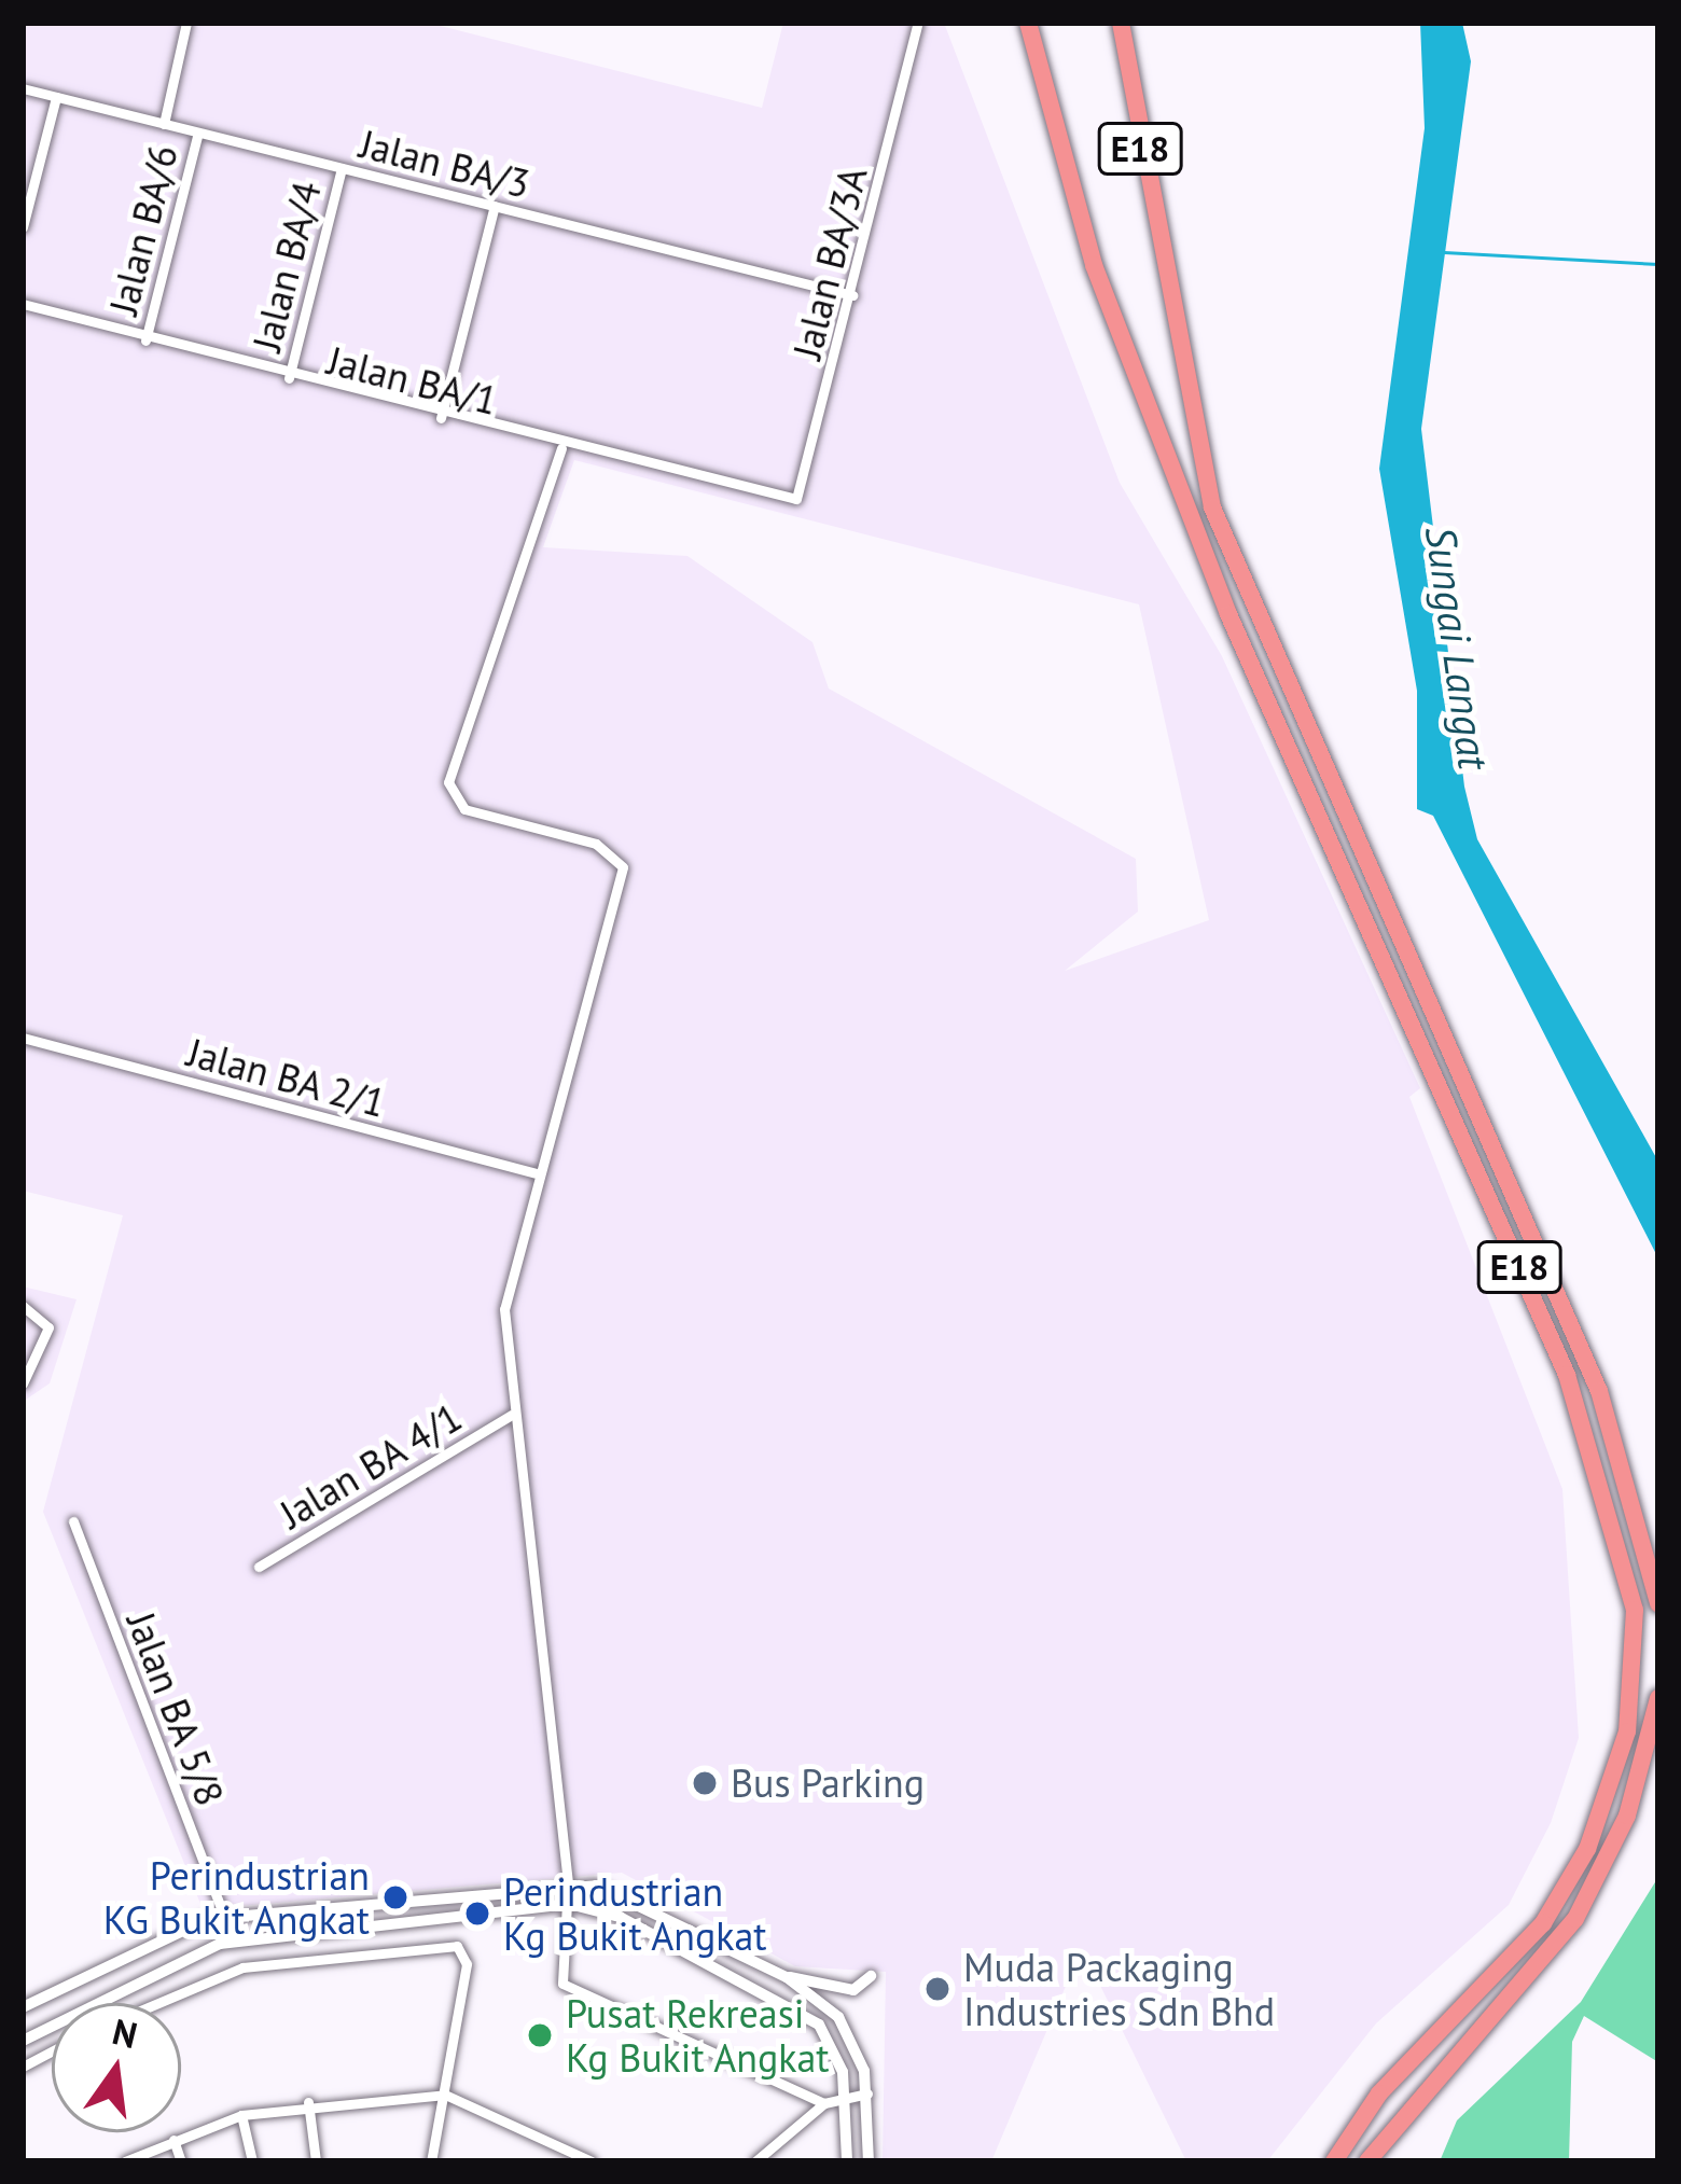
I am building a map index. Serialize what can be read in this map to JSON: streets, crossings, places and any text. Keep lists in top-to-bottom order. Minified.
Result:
{"streets":{"highway":["E18"],"street":["Jalan BA/3","Jalan BA/6","Jalan BA/3A","Jalan BA/4","Jalan BA/1","Jalan BA 2/1","Jalan BA 4/1","Jalan BA 5/8"]},"crossings":[["Jalan BA/3","Jalan BA/6"],["Jalan BA/3","Jalan BA/3A"],["Jalan BA/3","Jalan BA/4"],["Jalan BA/6","Jalan BA/1"],["Jalan BA/3A","Jalan BA/1"],["Jalan BA/4","Jalan BA/1"]],"water":["Sungai Langat"],"places":["Bus Parking","Perindustrian KG Bukit Angkat","Perindustrian Kg Bukit Angkat","Muda Packaging Industries Sdn Bhd","Pusat Rekreasi Kg Bukit Angkat"],"north":"top"}
